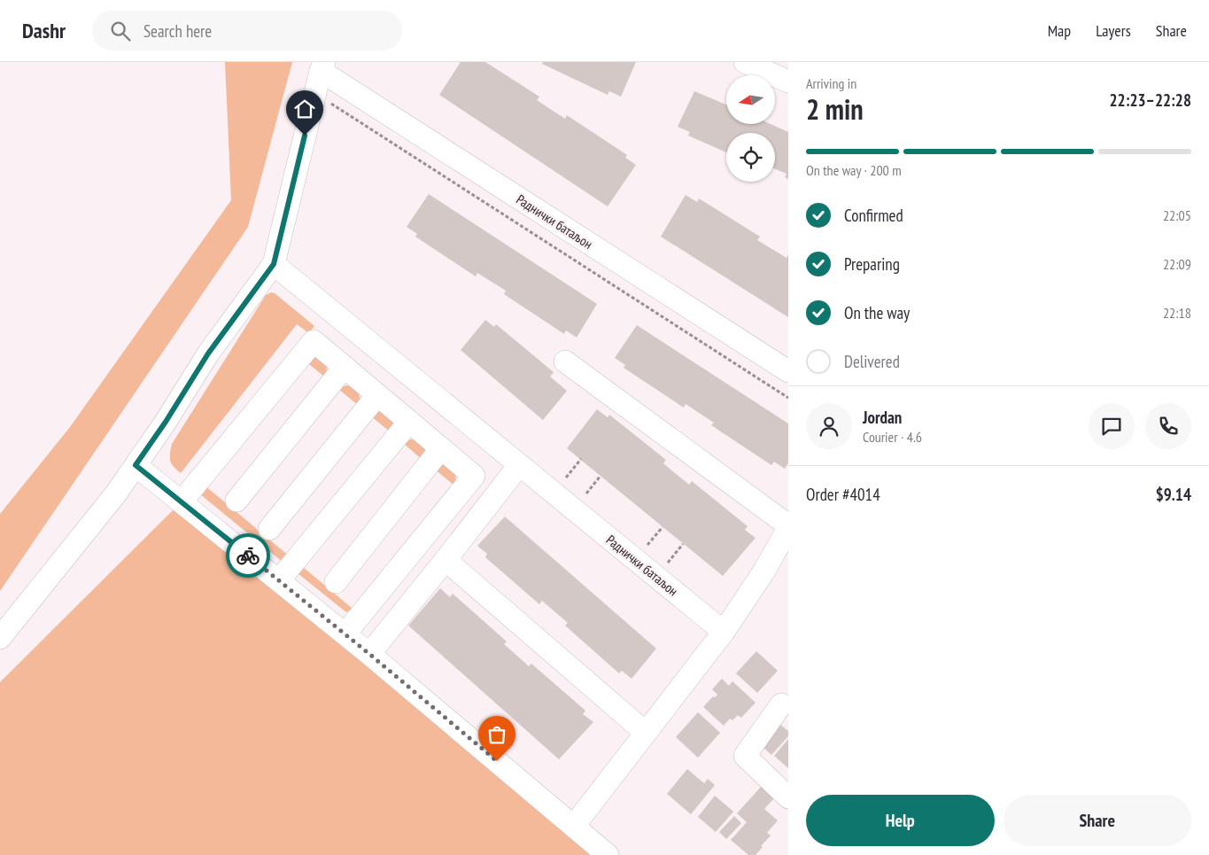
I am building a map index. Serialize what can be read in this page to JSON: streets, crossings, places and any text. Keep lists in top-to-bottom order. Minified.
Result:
{"streets":{"street":["Раднички батаљон"]},"north":"left","page":{"header":"Dashr","search":"Search here","nav":["Map","Layers","Share"],"heading":["2 min","Arriving in","22:23–22:28"],"panel":["Jordan","Courier · 4.6","Order #4014","$9.14"],"bar":"On the way · 200 m","list":[["Confirmed","22:05"],["Preparing","22:09"],["On the way","22:18"],"Delivered"],"buttons":["Help","Share"]}}
